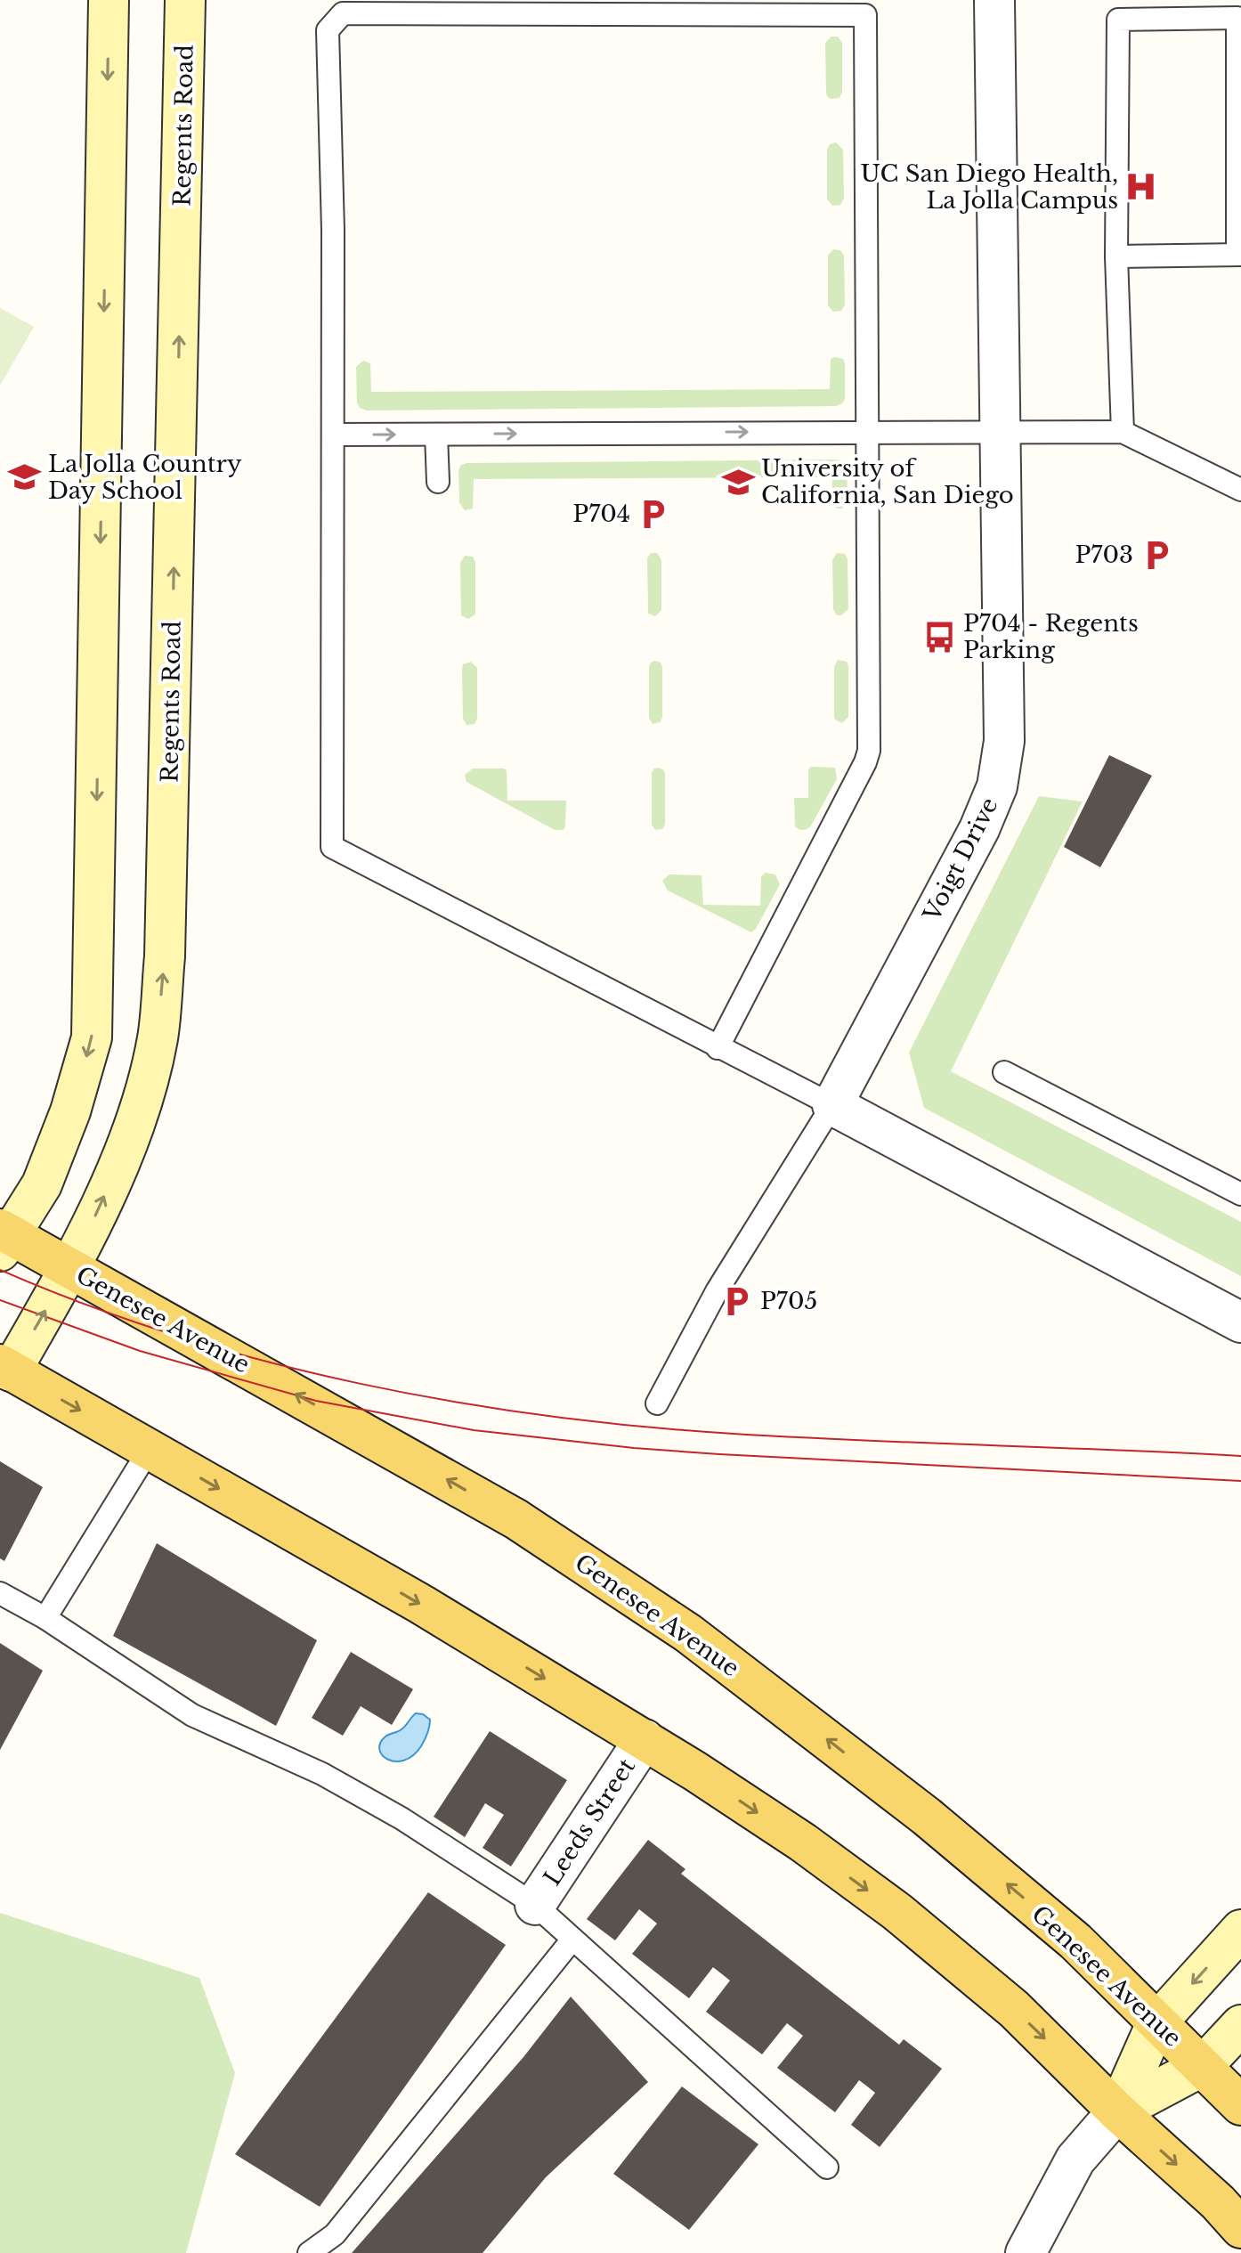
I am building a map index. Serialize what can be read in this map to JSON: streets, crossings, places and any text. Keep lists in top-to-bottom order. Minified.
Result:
{"streets":{"main road":["Regents Road","Genesee Avenue"],"street":["Voigt Drive","Leeds Street"]},"crossings":[["Regents Road","Genesee Avenue"]],"places":{"hospital":["UC San Diego Health, La Jolla Campus"],"school or university":["La Jolla Country Day School","University of California, San Diego"],"parking":["P704","P703","P705"],"bus stop":["P704 - Regents Parking"]}}
